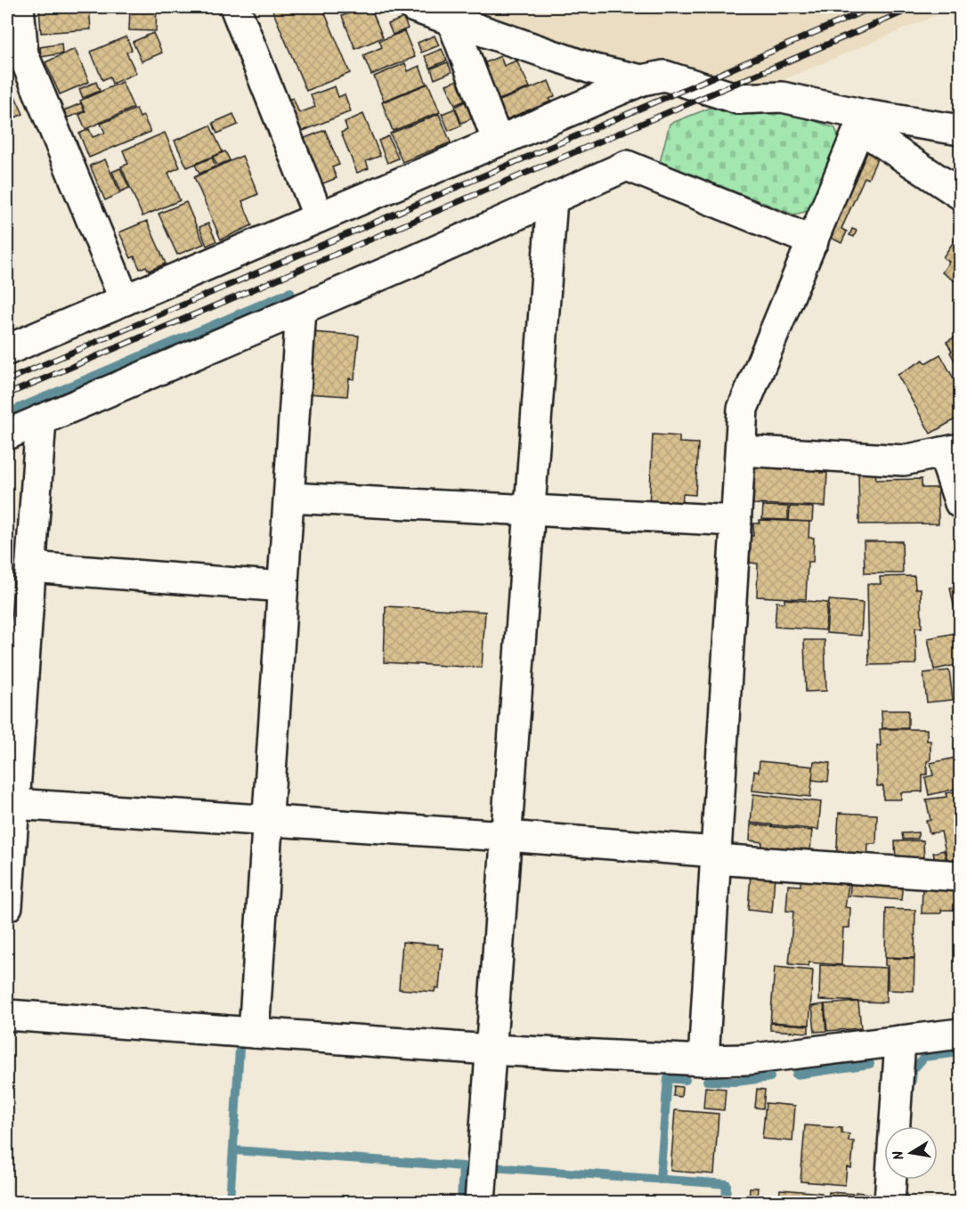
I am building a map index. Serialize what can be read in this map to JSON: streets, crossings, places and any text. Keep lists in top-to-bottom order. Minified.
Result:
{"north":"left"}
